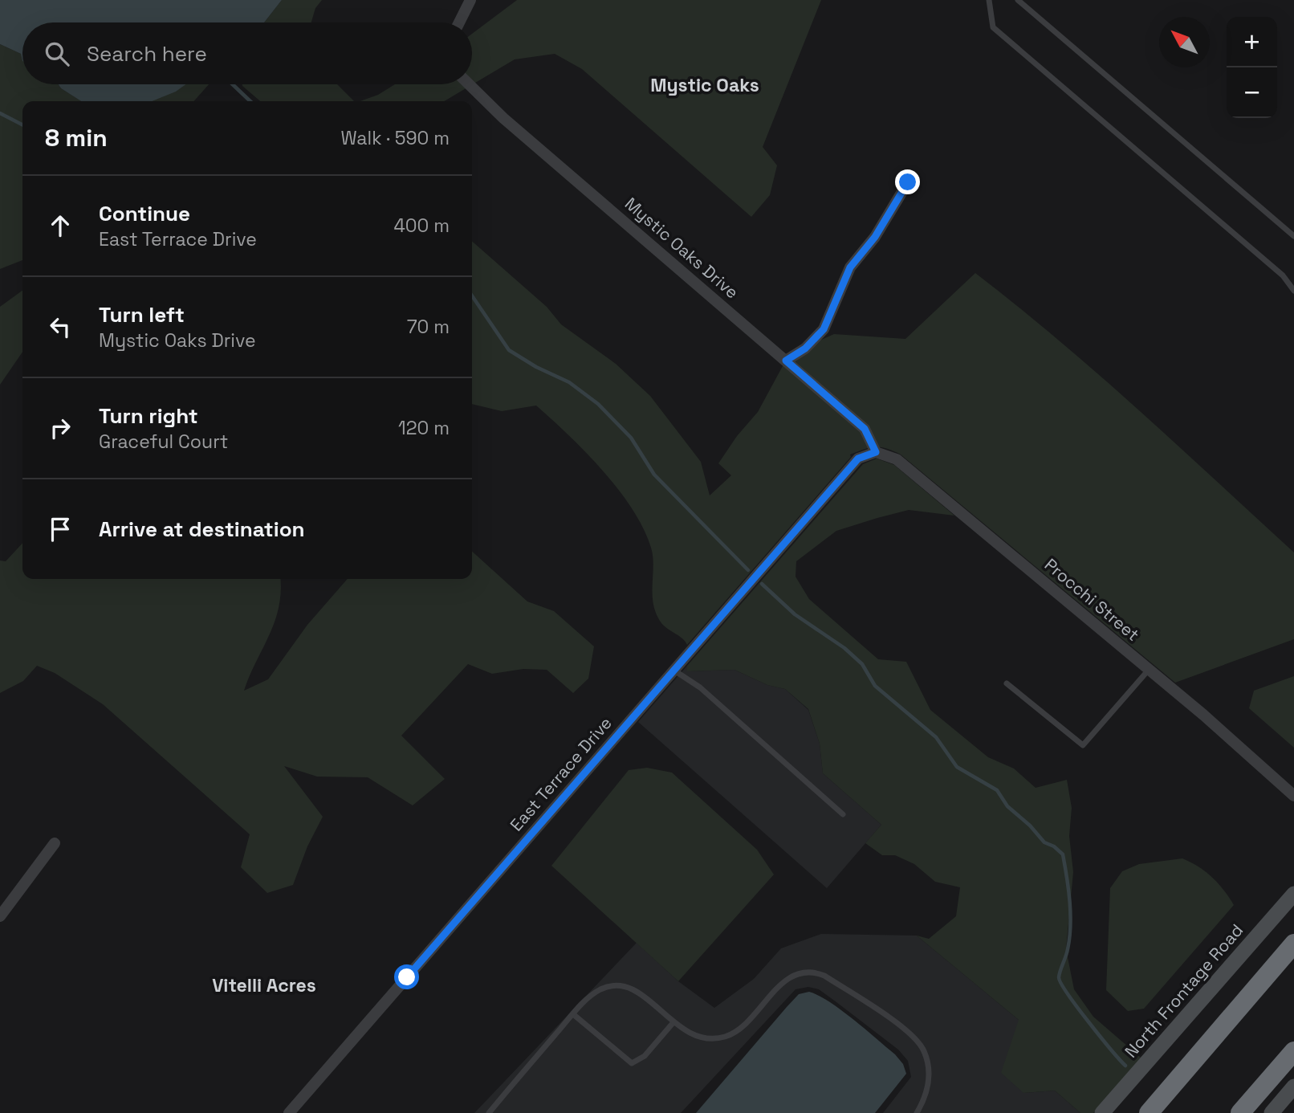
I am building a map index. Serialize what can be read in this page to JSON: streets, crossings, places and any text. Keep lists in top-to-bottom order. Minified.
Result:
{"streets":{"street":["Mystic Oaks Drive","Procchi Street","East Terrace Drive","North Frontage Road"]},"crossings":[["Mystic Oaks Drive","Procchi Street"],["Mystic Oaks Drive","East Terrace Drive"],["Procchi Street","East Terrace Drive"]],"districts":["Mystic Oaks","Vitelli Acres"],"north":"top left","page":{"map_buttons":["+","−"],"search":"Search here","heading":["8 min","Walk · 590 m"],"list":[["Continue","East Terrace Drive","400 m"],["Turn left","Mystic Oaks Drive","70 m"],["Turn right","Graceful Court","120 m"],"Arrive at destination"]}}
